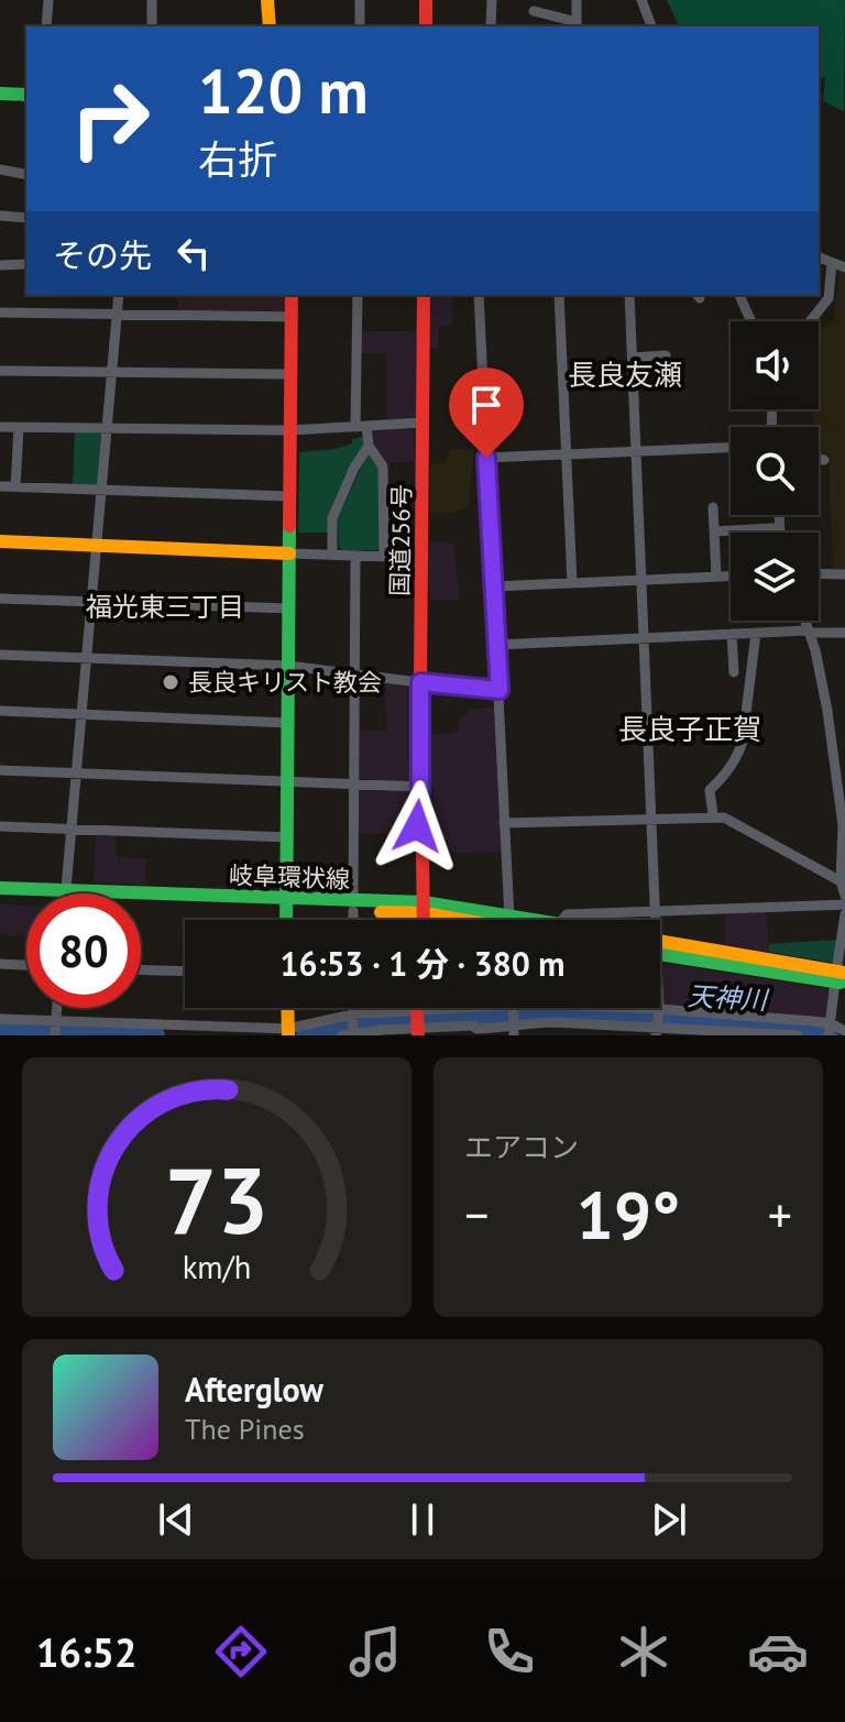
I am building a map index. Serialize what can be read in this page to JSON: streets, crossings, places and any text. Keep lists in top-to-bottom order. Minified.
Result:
{"streets":{"main road":["国道256号","岐阜環状線"]},"crossings":[["国道256号","岐阜環状線"]],"districts":["長良友瀬","福光東三丁目","長良子正賀"],"water":["天神川"],"places":["長良キリスト教会"],"page":{"turn":["120 m","右折"],"then":"その先","limit":"80","trip":"16:53 · 1 分 · 380 m","tile":"エアコン","heat":["−","19°","+"],"song":["Afterglow","The Pines"],"tabs":"16:52","gauge":["73","km/h"]}}
